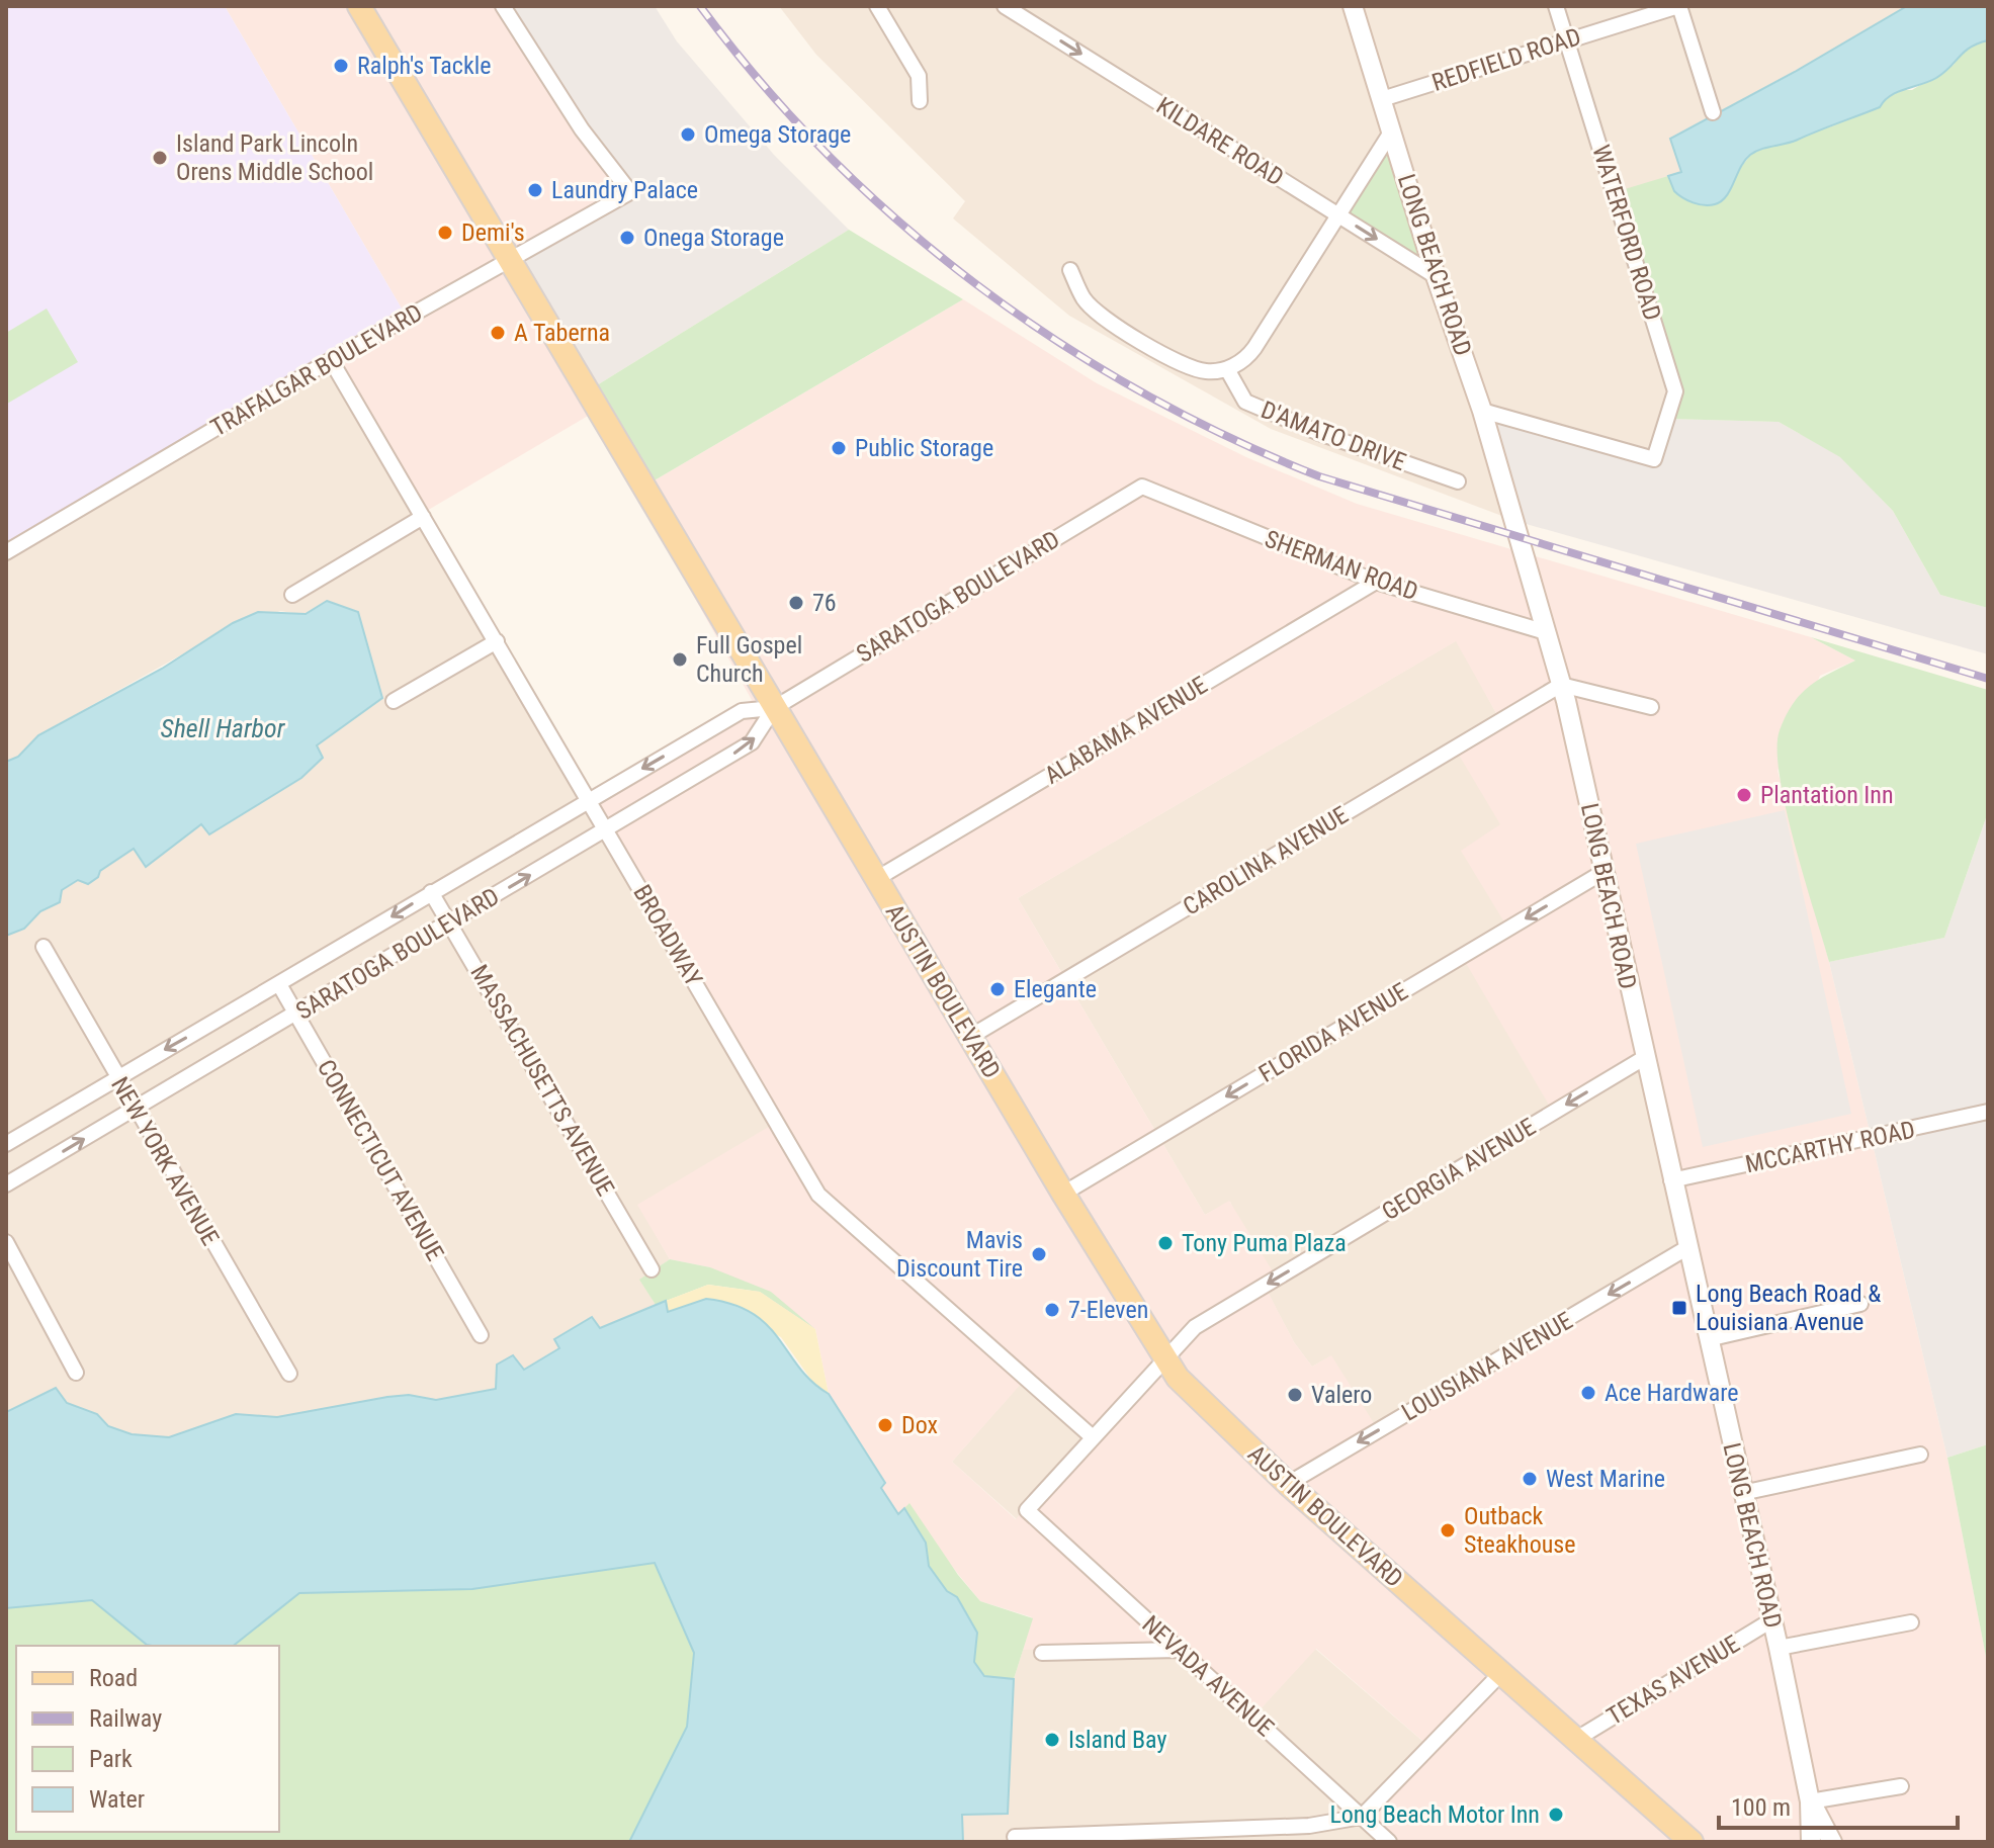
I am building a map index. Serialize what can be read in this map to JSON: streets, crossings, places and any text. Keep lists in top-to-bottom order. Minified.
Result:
{"streets":{"main road":["LONG BEACH ROAD","AUSTIN BOULEVARD"],"street":["REDFIELD ROAD","KILDARE ROAD","WATERFORD ROAD","TRAFALGAR BOULEVARD","D'AMATO DRIVE","SHERMAN ROAD","SARATOGA BOULEVARD","ALABAMA AVENUE","CAROLINA AVENUE","BROADWAY","FLORIDA AVENUE","MASSACHUSETTS AVENUE","MCCARTHY ROAD","CONNECTICUT AVENUE","NEW YORK AVENUE","GEORGIA AVENUE","LOUISIANA AVENUE","NEVADA AVENUE","TEXAS AVENUE"]},"crossings":[["REDFIELD ROAD","WATERFORD ROAD"],["REDFIELD ROAD","LONG BEACH ROAD"],["KILDARE ROAD","LONG BEACH ROAD"],["WATERFORD ROAD","LONG BEACH ROAD"],["LONG BEACH ROAD","SHERMAN ROAD"],["LONG BEACH ROAD","CAROLINA AVENUE"],["LONG BEACH ROAD","FLORIDA AVENUE"],["LONG BEACH ROAD","MCCARTHY ROAD"],["LONG BEACH ROAD","GEORGIA AVENUE"],["LONG BEACH ROAD","LOUISIANA AVENUE"],["LONG BEACH ROAD","TEXAS AVENUE"],["TRAFALGAR BOULEVARD","BROADWAY"],["TRAFALGAR BOULEVARD","AUSTIN BOULEVARD"],["SHERMAN ROAD","SARATOGA BOULEVARD"],["SHERMAN ROAD","ALABAMA AVENUE"],["SARATOGA BOULEVARD","BROADWAY"],["SARATOGA BOULEVARD","AUSTIN BOULEVARD"],["SARATOGA BOULEVARD","MASSACHUSETTS AVENUE"],["SARATOGA BOULEVARD","CONNECTICUT AVENUE"],["SARATOGA BOULEVARD","NEW YORK AVENUE"],["ALABAMA AVENUE","AUSTIN BOULEVARD"],["CAROLINA AVENUE","AUSTIN BOULEVARD"],["BROADWAY","GEORGIA AVENUE"],["AUSTIN BOULEVARD","FLORIDA AVENUE"],["AUSTIN BOULEVARD","GEORGIA AVENUE"],["AUSTIN BOULEVARD","LOUISIANA AVENUE"],["AUSTIN BOULEVARD","TEXAS AVENUE"],["GEORGIA AVENUE","NEVADA AVENUE"]],"one_way":["KILDARE ROAD","FLORIDA AVENUE","GEORGIA AVENUE","LOUISIANA AVENUE"],"water":["Shell Harbor"],"places":{"other":["Ralph's Tackle","Omega Storage","Island Park Lincoln Orens Middle School","Laundry Palace","Demi's","Onega Storage","A Taberna","Public Storage","76","Full Gospel Church","Plantation Inn","Elegante","Tony Puma Plaza","Mavis Discount Tire","7-Eleven","Ace Hardware","Valero","Dox","West Marine","Outback Steakhouse","Island Bay","Long Beach Motor Inn"],"transit":["Long Beach Road & Louisiana Avenue"]},"legend":["Road","Railway","Park","Water"],"scale_bar":"100 m"}
